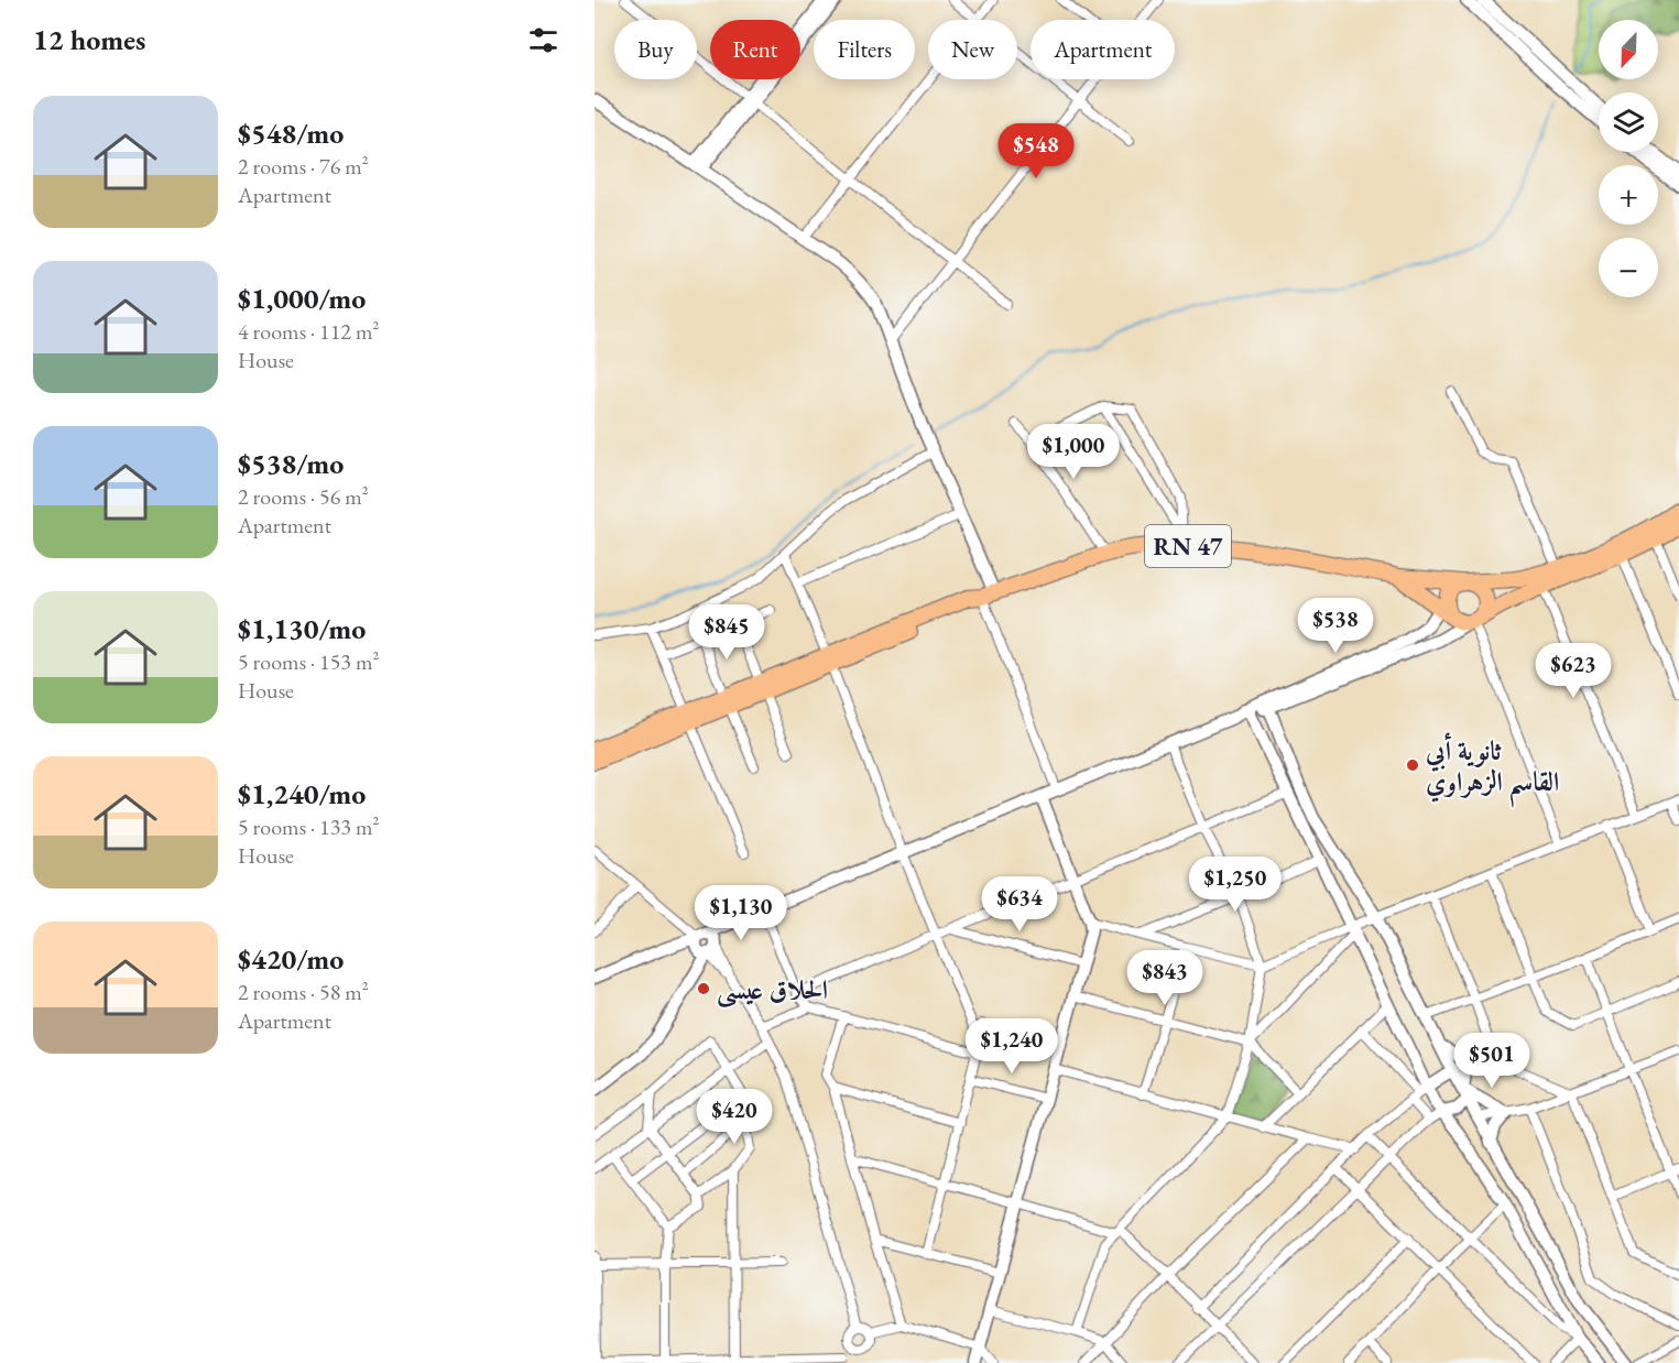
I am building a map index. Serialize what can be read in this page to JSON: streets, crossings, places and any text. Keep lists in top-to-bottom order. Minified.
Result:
{"streets":{"main road":["RN 47"]},"places":["ثانوية أبي القاسم الزهراوي","الحلاق عيسى"],"north":"bottom left","page":{"heading":"12 homes","map_buttons":["+","−"],"chip":["Buy","Rent","Filters","New","Apartment"],"list":[{"name":"$548/mo","note":"2 rooms · 76 m² · Apartment"},{"name":"$1,000/mo","note":"4 rooms · 112 m² · House"},{"name":"$538/mo","note":"2 rooms · 56 m² · Apartment"},{"name":"$1,130/mo","note":"5 rooms · 153 m² · House"},{"name":"$1,240/mo","note":"5 rooms · 133 m² · House"},{"name":"$420/mo","note":"2 rooms · 58 m² · Apartment"}],"price":["$548","$1,000","$538","$845","$623","$1,250","$634","$1,130","$843","$1,240","$501","$420"]}}
